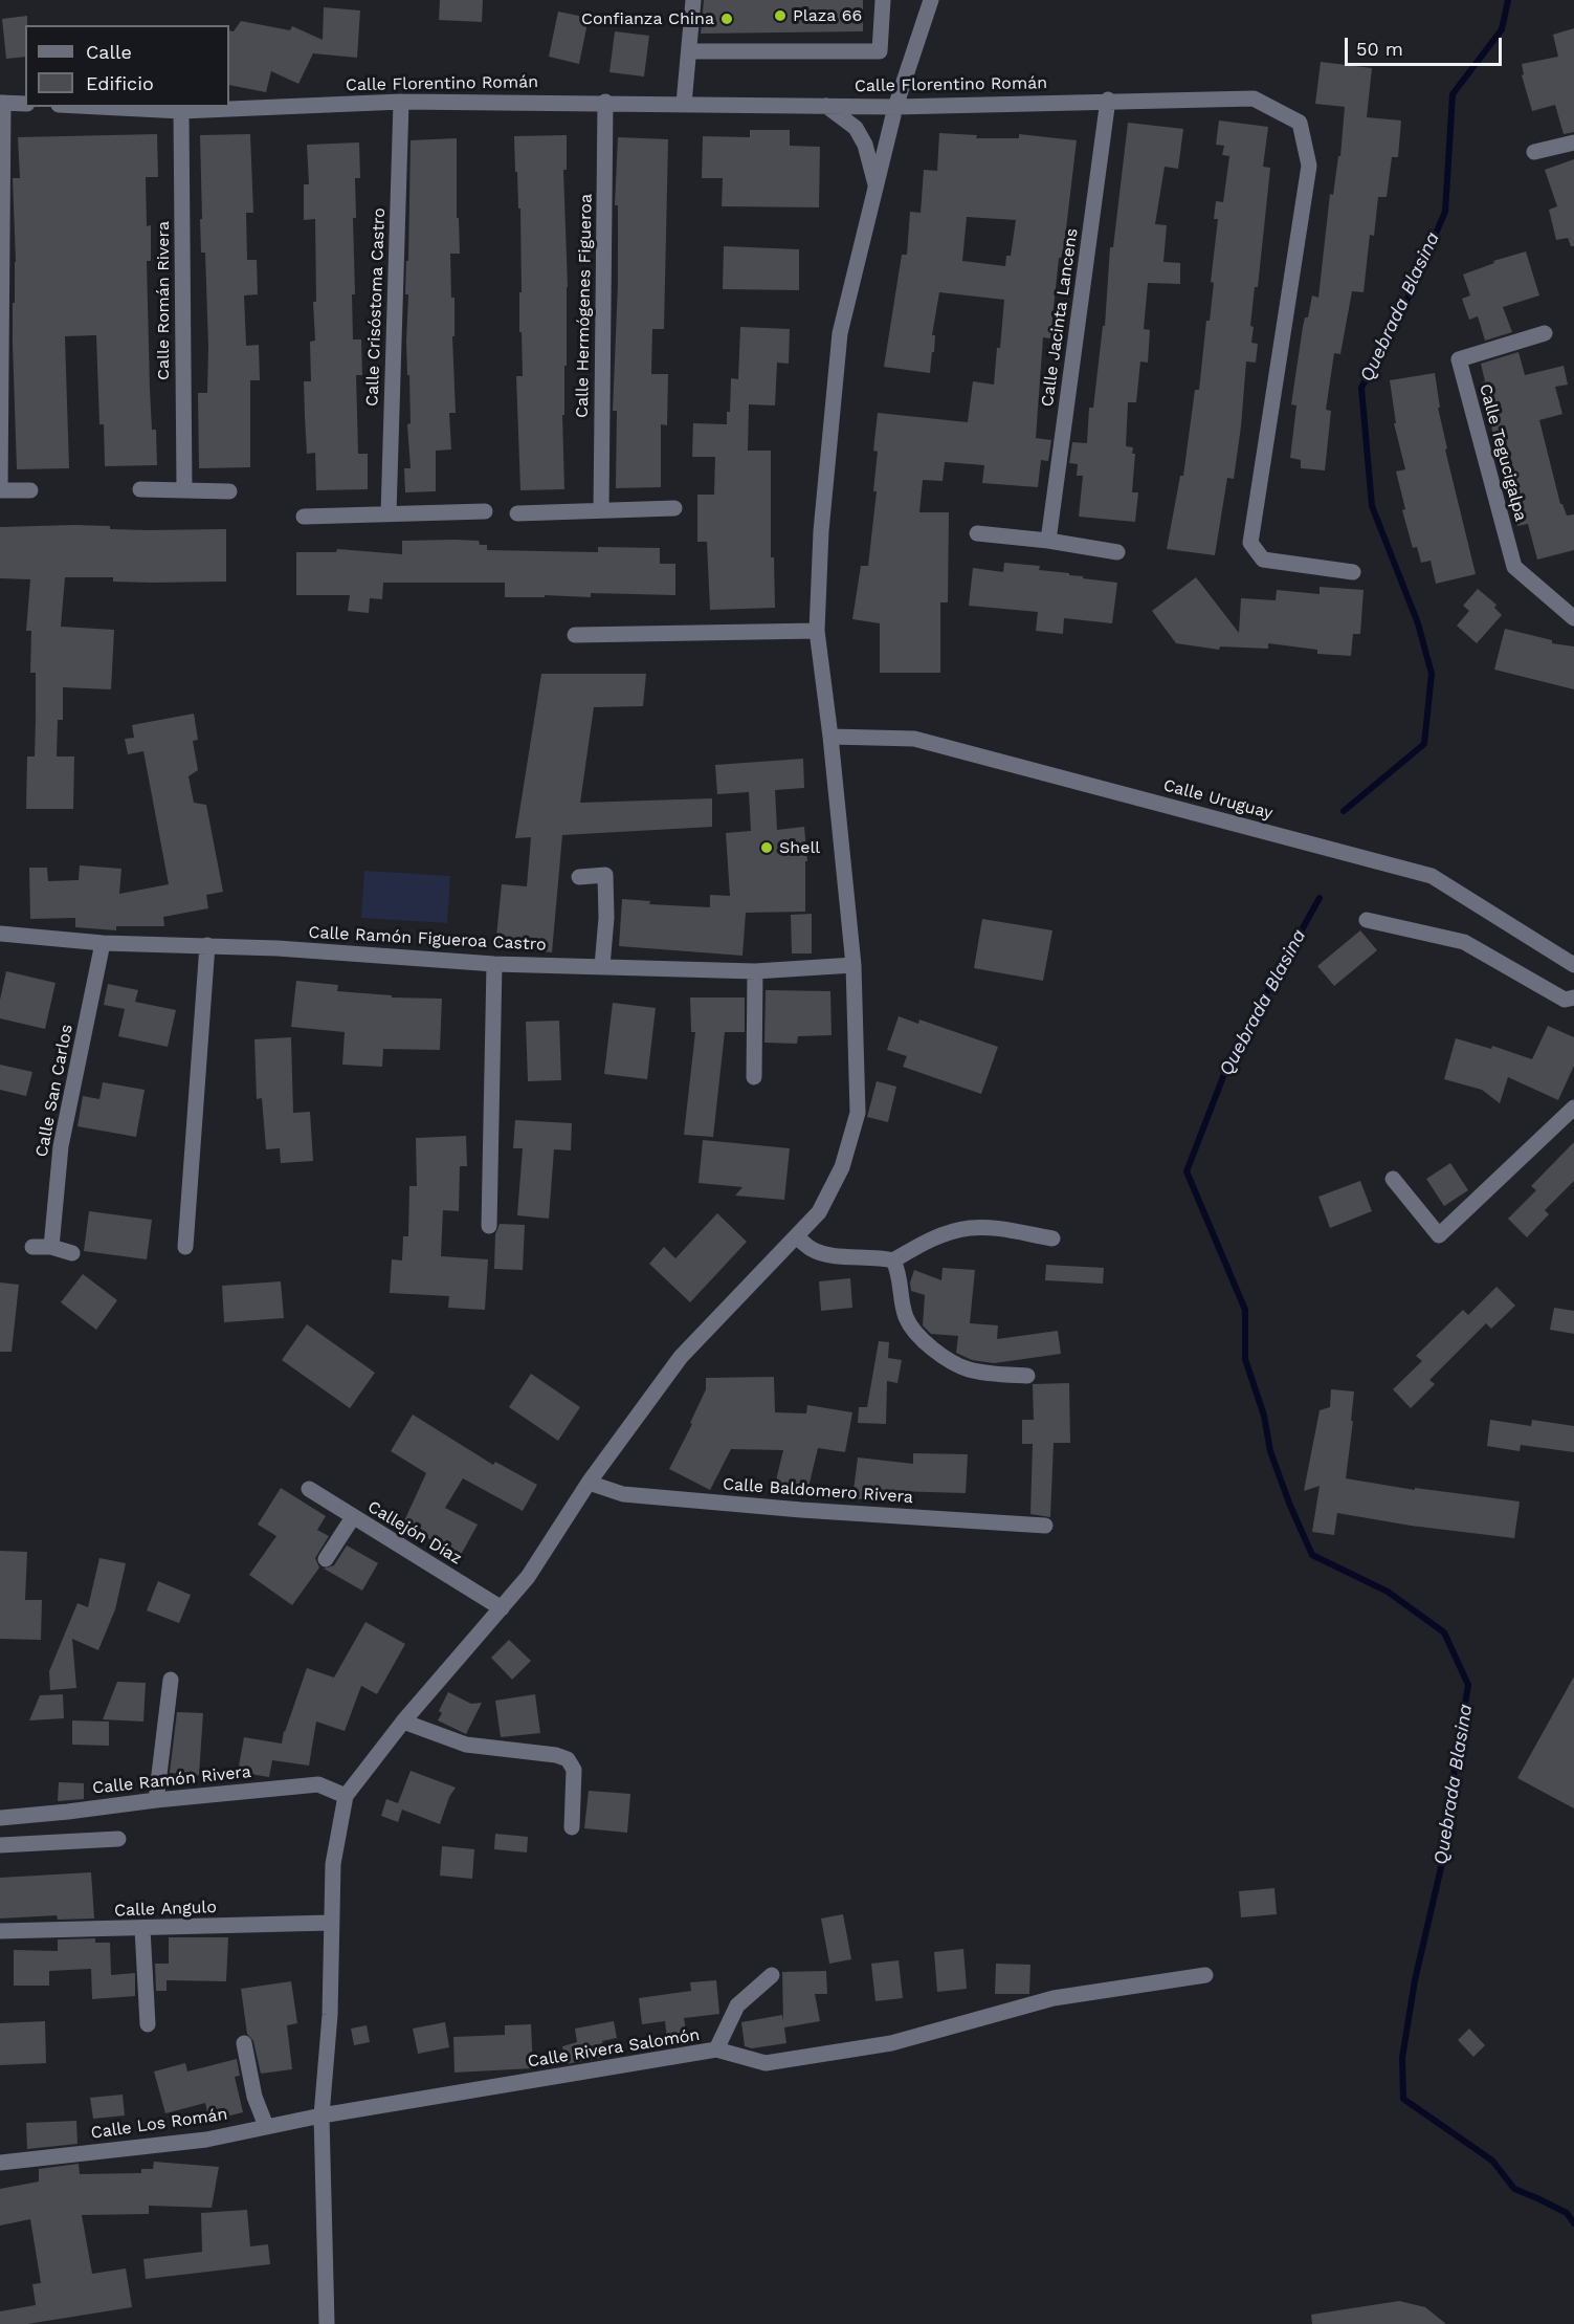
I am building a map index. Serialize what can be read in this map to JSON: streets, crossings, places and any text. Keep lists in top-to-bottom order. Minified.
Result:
{"streets":{"street":["Calle Florentino Román","Calle Román Rivera","Calle Hermógenes Figueroa","Calle Crisóstoma Castro","Calle Jacinta Lancens","Calle Tegucigalpa","Calle Uruguay","Calle Ramón Figueroa Castro","Calle San Carlos","Calle Baldomero Rivera","Callejón Díaz","Calle Ramón Rivera","Calle Angulo","Calle Rivera Salomón","Calle Los Román"]},"crossings":[["Calle Florentino Román","Calle Román Rivera"],["Calle Florentino Román","Calle Hermógenes Figueroa"],["Calle Florentino Román","Calle Crisóstoma Castro"],["Calle Florentino Román","Calle Jacinta Lancens"],["Calle Ramón Figueroa Castro","Calle San Carlos"],["Calle Rivera Salomón","Calle Los Román"]],"water":["Quebrada Blasina"],"places":["Plaza 66","Confianza China","Shell"],"legend":["Calle","Edificio"],"scale_bar":"50 m"}
